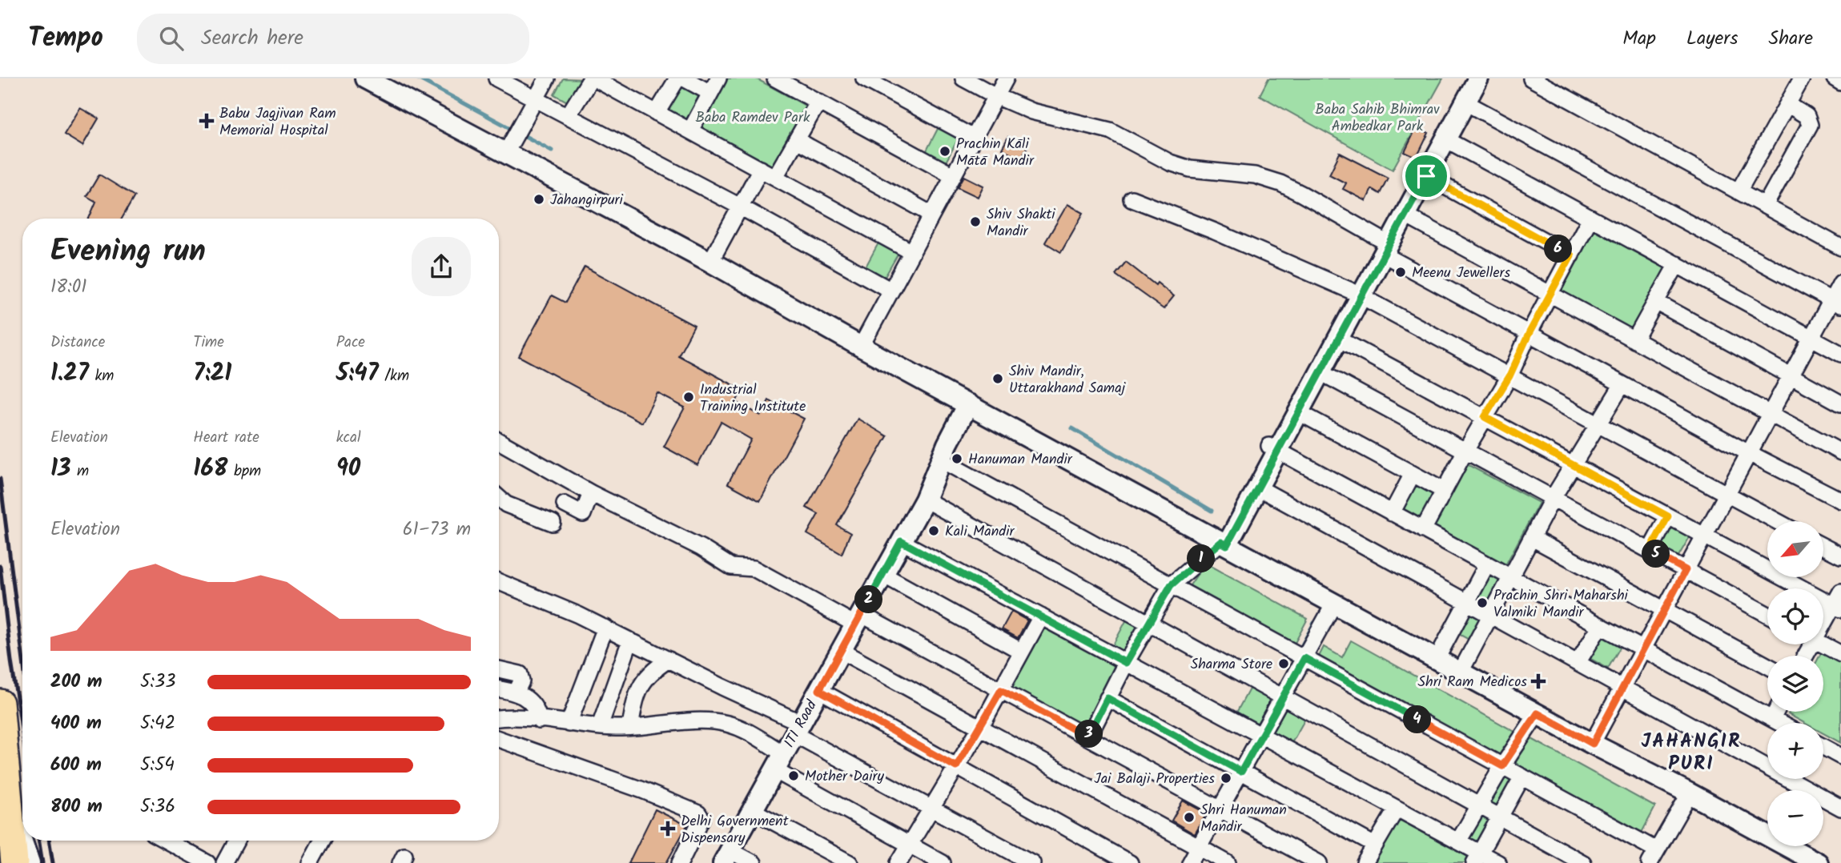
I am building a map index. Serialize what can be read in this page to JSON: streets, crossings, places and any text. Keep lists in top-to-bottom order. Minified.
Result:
{"streets":{"street":["ITI Road"]},"districts":["JAHANGIR PURI"],"parks":["Baba Sahib Bhimrav Ambedkar Park","Baba Ramdev Park"],"places":{"health":["Babu Jagjivan Ram Memorial Hospital","Shri Ram Medicos","Delhi Government Dispensary"],"other":["Prachin Kāli Mātā Mandir","Jahangirpuri","Shiv Shakti Mandir","Meenu Jewellers","Shiv Mandir, Uttarakhand Samaj","Industrial Training Institute","Hanuman Mandir","Kali Mandir","Prachin Shri Maharshi Valmiki Mandir","Sharma Store","Mother Dairy","Jai Balaji Properties","Shri Hanuman Mandir"]},"north":"bottom left","page":{"header":"Tempo","search":"Search here","nav":["Map","Layers","Share"],"heading":["Evening run","18:01"],"pins":["6","5","1","2","4","3"],"stats":[["Distance","1.27 km"],["Time","7:21"],["Pace","5:47 /km"],["Elevation","13 m"],["Heart rate","168 bpm"],["kcal","90"]],"chart":["Elevation","61–73 m"],"map_buttons":["+","−"],"list":[{"name":"200 m","note":"5:33"},{"name":"400 m","note":"5:42"},{"name":"600 m","note":"5:54"},{"name":"800 m","note":"5:36"}]}}
